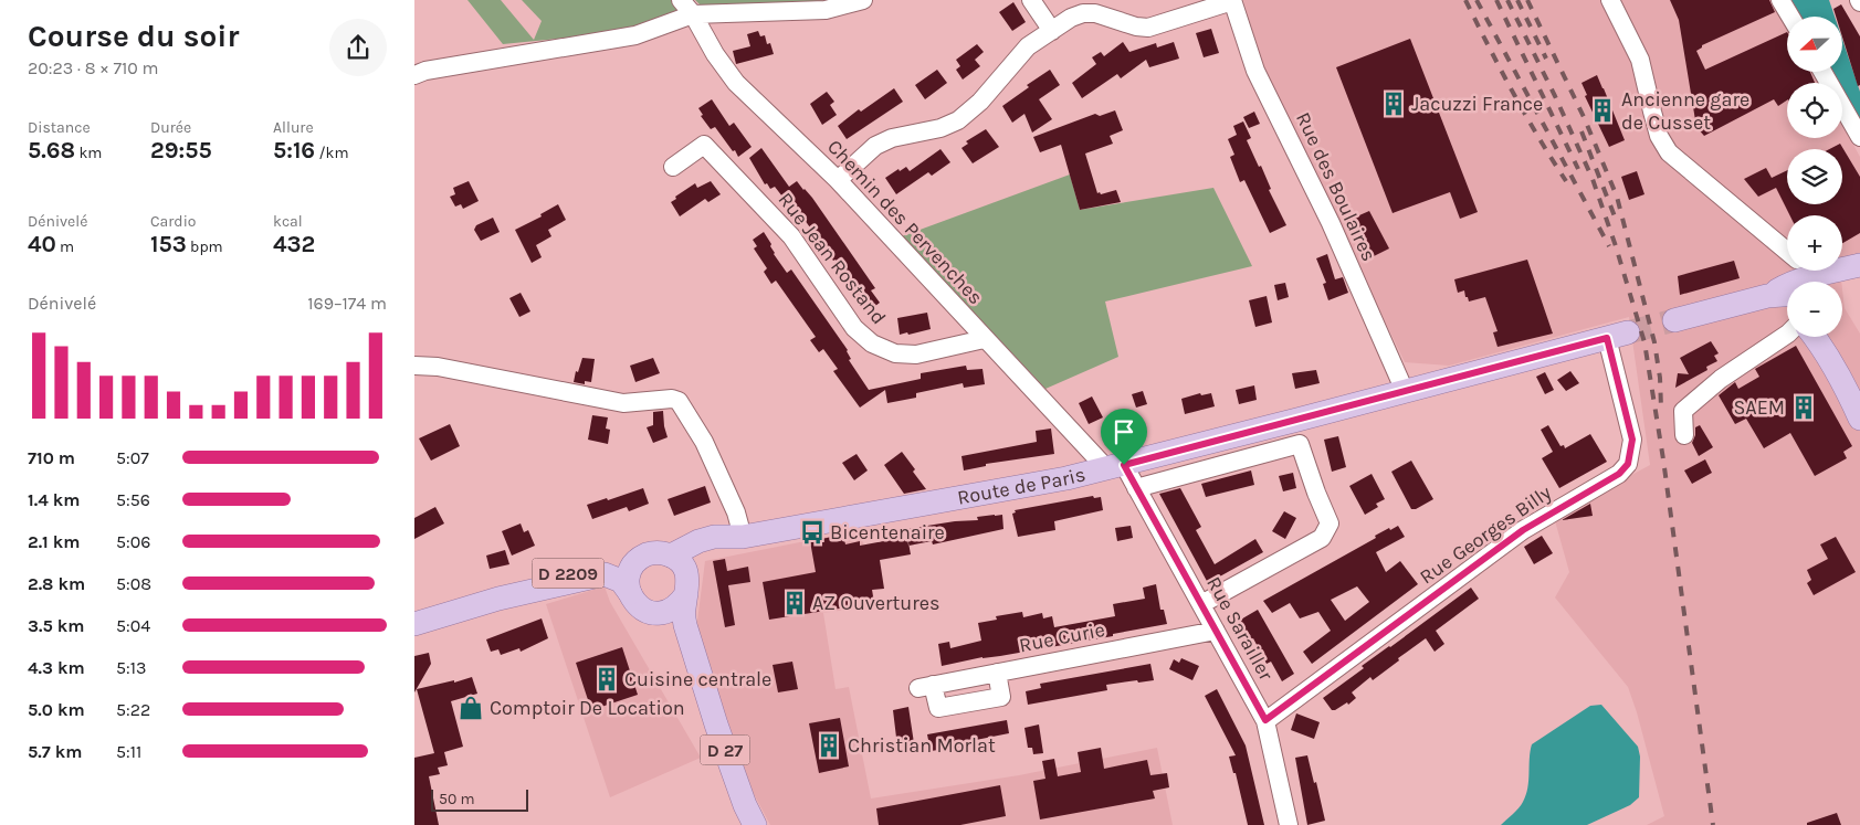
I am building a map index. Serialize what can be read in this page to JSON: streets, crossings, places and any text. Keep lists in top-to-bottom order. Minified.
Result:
{"streets":{"main road":["Route de Paris","D 2209","D 27"],"street":["Rue des Boulaires","Chemin des Pervenches","Rue Jean Rostand","Rue Georges Billy","Rue Sarailler","Rue Curie"]},"crossings":[["Rue des Boulaires","Route de Paris"],["Chemin des Pervenches","Rue Jean Rostand"],["Chemin des Pervenches","Route de Paris"],["Chemin des Pervenches","Rue Sarailler"],["Route de Paris","Rue Georges Billy"],["Route de Paris","D 2209"],["Route de Paris","Rue Sarailler"],["Route de Paris","D 27"],["Rue Georges Billy","Rue Sarailler"],["D 2209","D 27"],["Rue Sarailler","Rue Curie"]],"places":{"building":["Jacuzzi France","Ancienne gare de Cusset","SAEM","AZ Ouvertures","Cuisine centrale","Christian Morlat"],"bus stop":["Bicentenaire"],"shop":["Comptoir De Location"]},"scale_bar":"50 m","north":"left","page":{"heading":["Course du soir","20:23 · 8 × 710 m"],"map_buttons":["+","−"],"stats":[["Distance","5.68 km"],["Durée","29:55"],["Allure","5:16 /km"],["Dénivelé","40 m"],["Cardio","153 bpm"],["kcal","432"]],"chart":["Dénivelé","169–174 m"],"list":[{"name":"710 m","note":"5:07"},{"name":"1.4 km","note":"5:56"},{"name":"2.1 km","note":"5:06"},{"name":"2.8 km","note":"5:08"},{"name":"3.5 km","note":"5:04"},{"name":"4.3 km","note":"5:13"},{"name":"5.0 km","note":"5:22"},{"name":"5.7 km","note":"5:11"}],"scale":"50 m"}}
